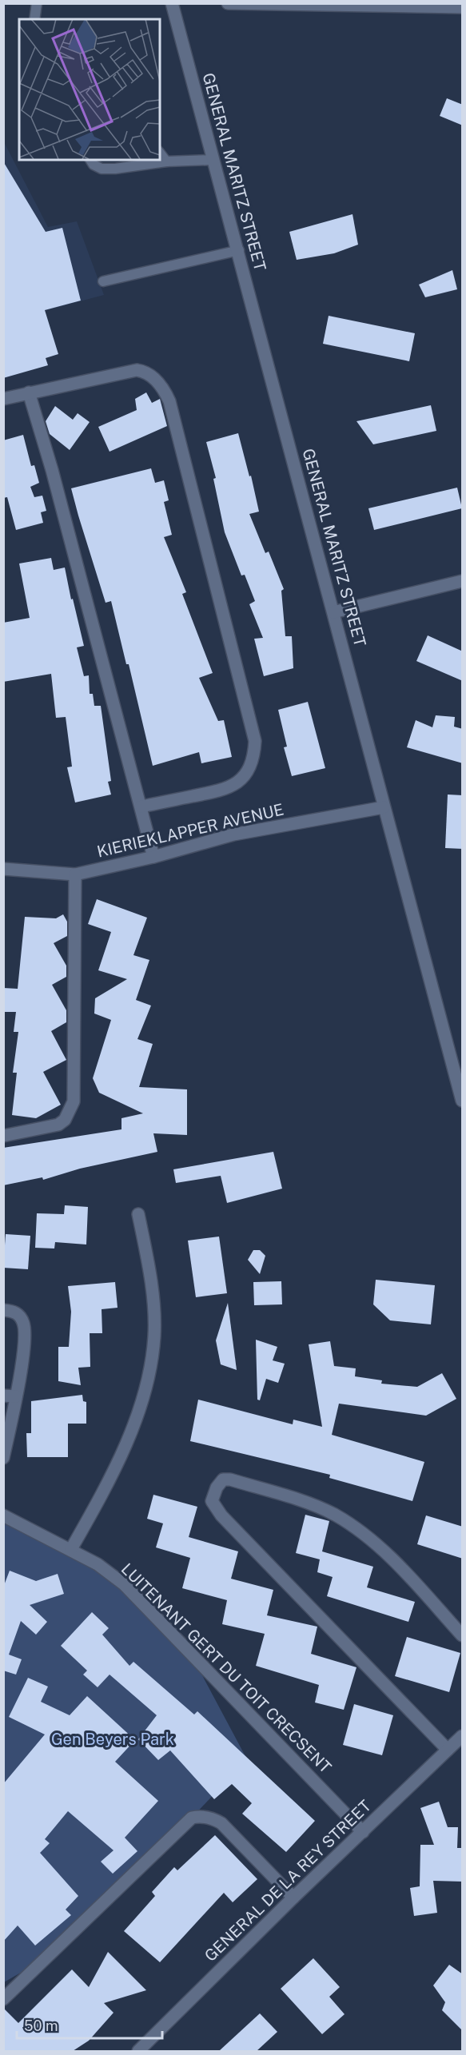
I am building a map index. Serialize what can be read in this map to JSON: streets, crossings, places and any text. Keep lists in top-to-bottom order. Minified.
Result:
{"streets":{"street":["GENERAL MARITZ STREET","KIERIEKLAPPER AVENUE","LUITENANT GERT DU TOIT CRECSENT","GENERAL DE LA REY STREET"]},"crossings":[["GENERAL MARITZ STREET","KIERIEKLAPPER AVENUE"],["LUITENANT GERT DU TOIT CRECSENT","GENERAL DE LA REY STREET"]],"parks":["Gen Beyers Park"],"scale_bar":"50 m"}
